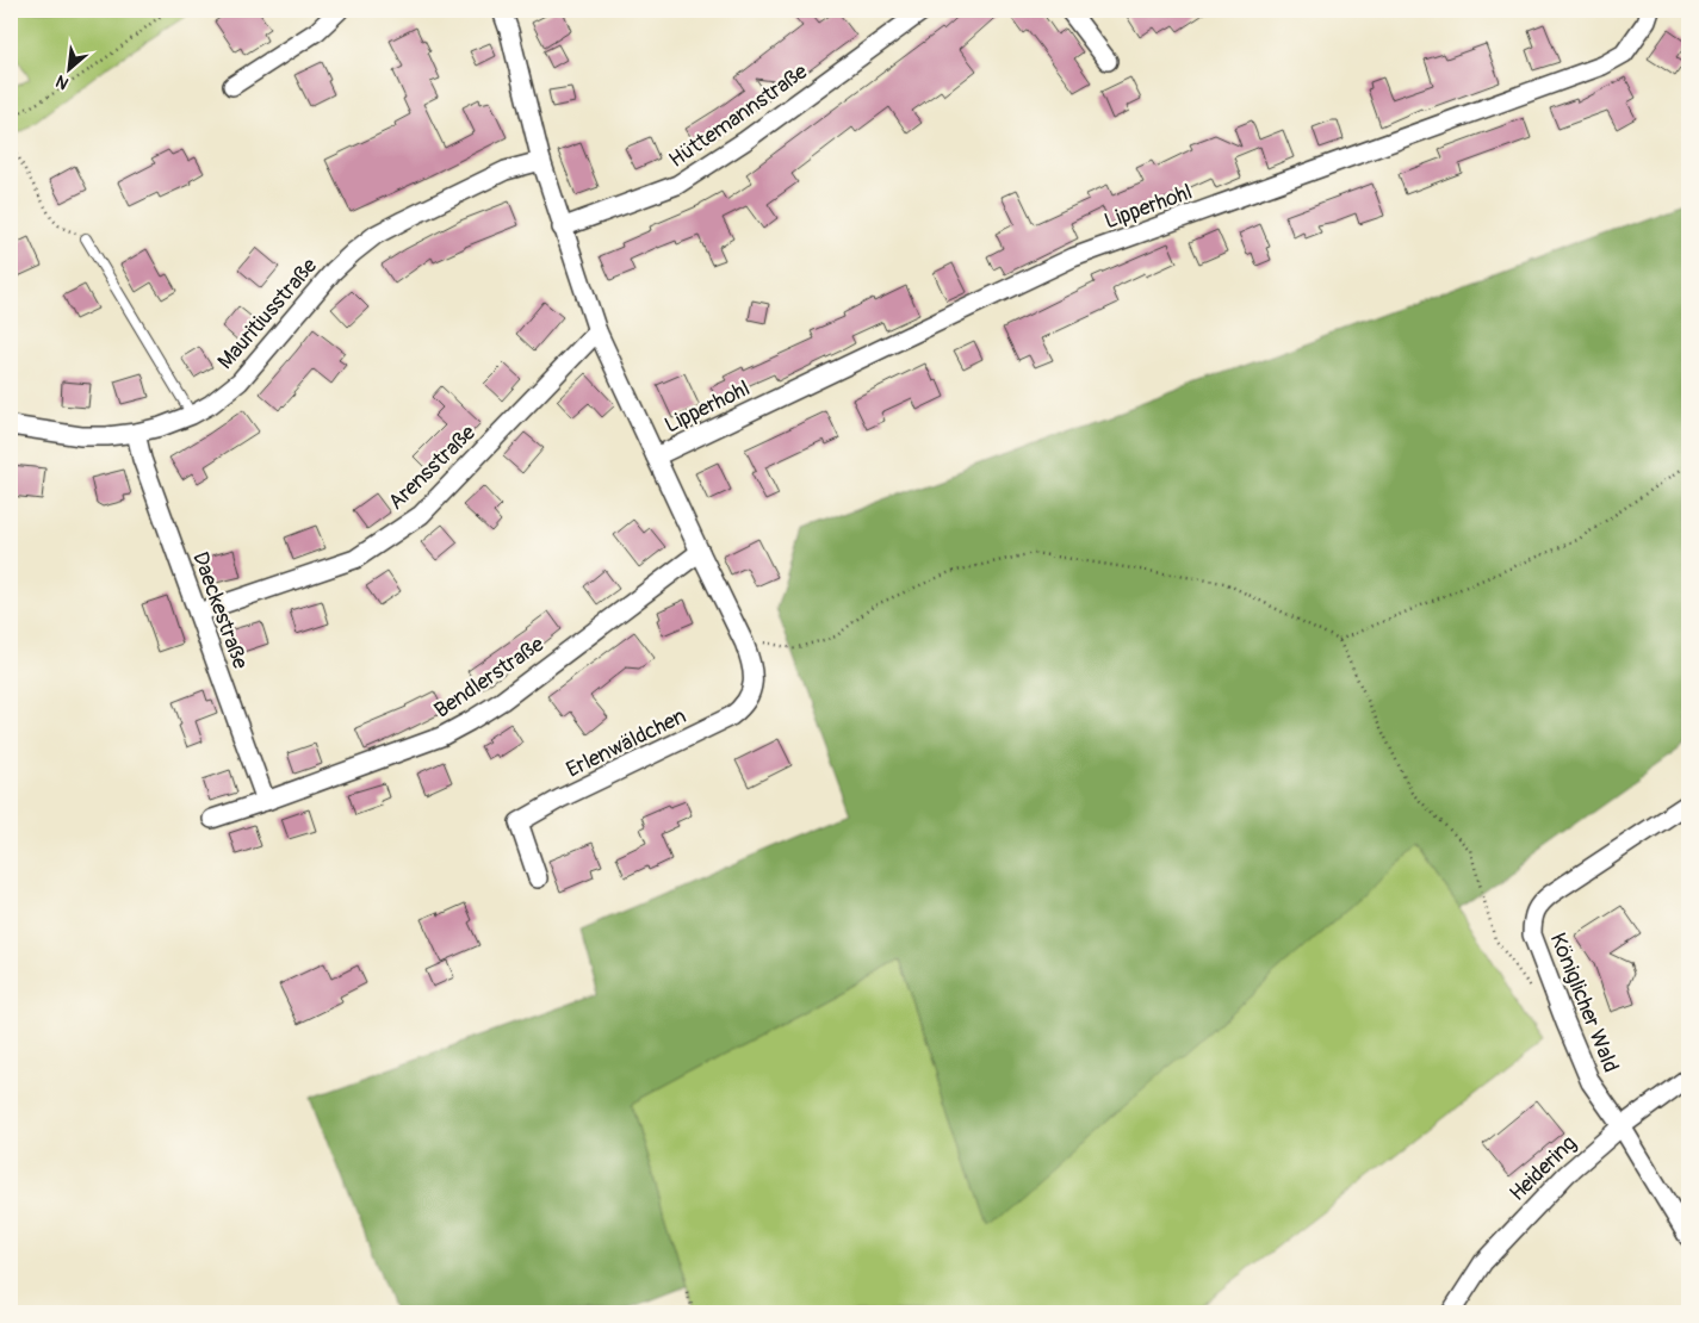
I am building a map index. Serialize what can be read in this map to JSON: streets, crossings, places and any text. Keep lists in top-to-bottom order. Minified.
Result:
{"streets":{"street":["Hüttemannstraße","Lipperhohl","Mauritiusstraße","Arensstraße","Daeckestraße","Bendlerstraße","Erlenwäldchen","Königlicher Wald","Heidering"]},"crossings":[["Hüttemannstraße","Lipperhohl"],["Lipperhohl","Mauritiusstraße"],["Lipperhohl","Arensstraße"],["Lipperhohl","Bendlerstraße"],["Lipperhohl","Erlenwäldchen"],["Mauritiusstraße","Daeckestraße"],["Arensstraße","Daeckestraße"],["Daeckestraße","Bendlerstraße"],["Königlicher Wald","Heidering"]],"north":"bottom left"}
